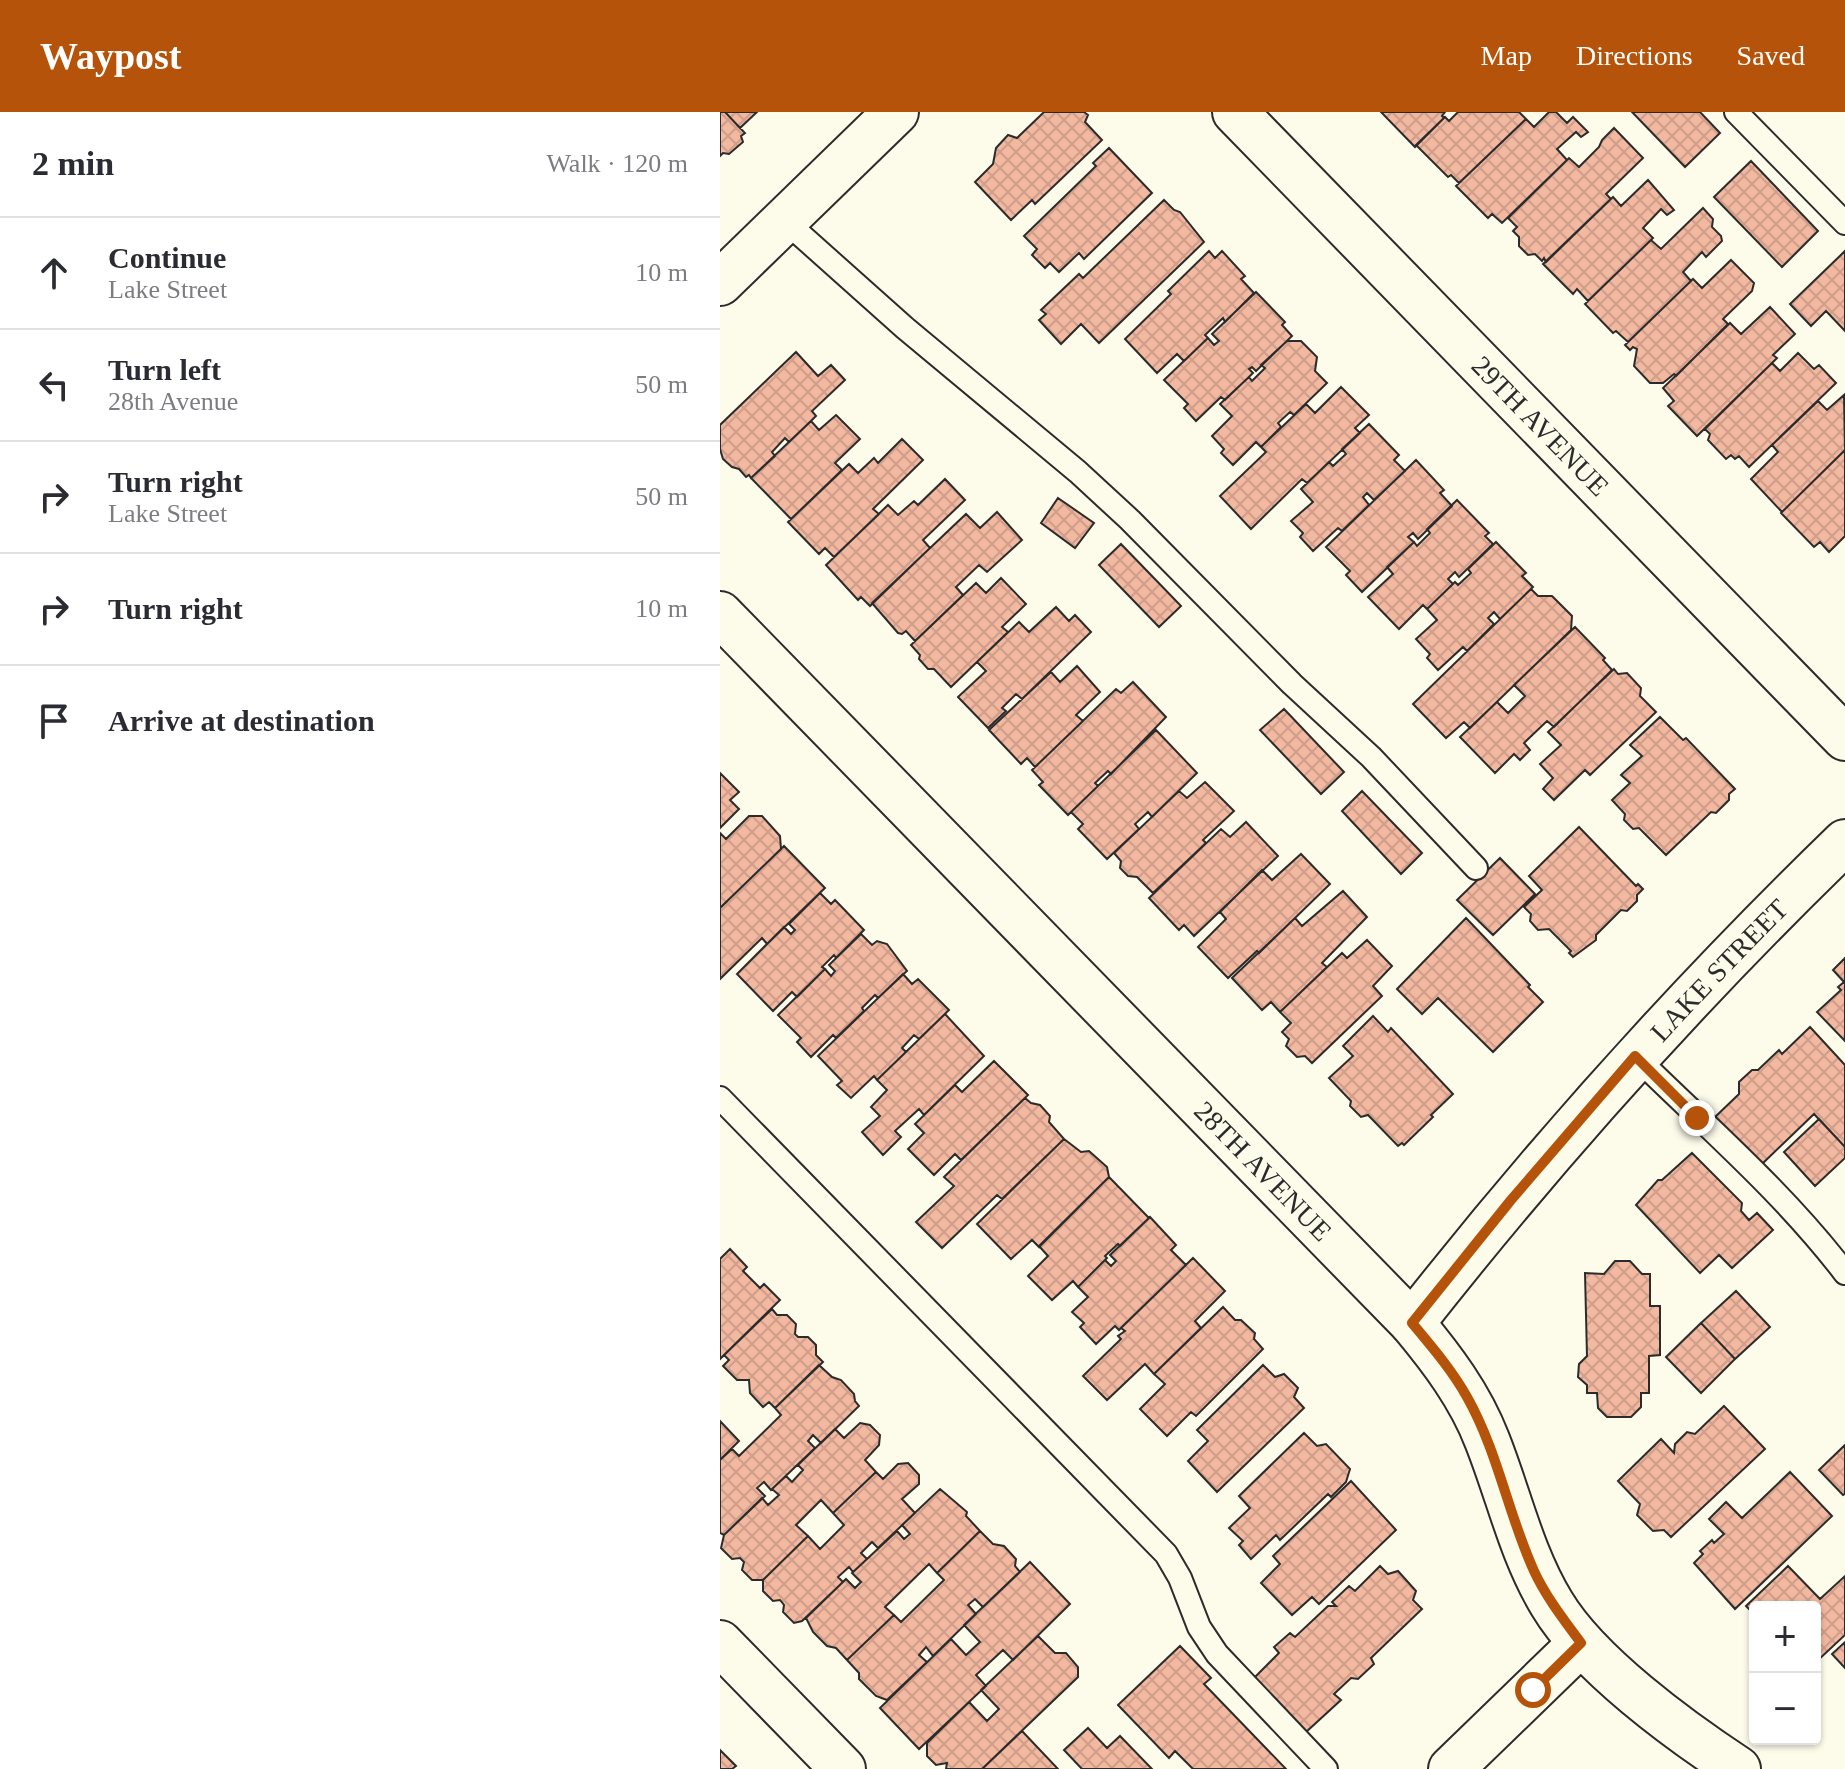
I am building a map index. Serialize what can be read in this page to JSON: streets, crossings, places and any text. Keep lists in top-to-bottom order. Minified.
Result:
{"streets":{"street":["29TH AVENUE","LAKE STREET","28TH AVENUE"]},"crossings":[["LAKE STREET","28TH AVENUE"]],"page":{"header":"Waypost","nav":["Map","Directions","Saved"],"heading":["2 min","Walk · 120 m"],"list":[["Continue","Lake Street","10 m"],["Turn left","28th Avenue","50 m"],["Turn right","Lake Street","50 m"],["Turn right","10 m"],"Arrive at destination"],"map_buttons":["+","−"]}}
